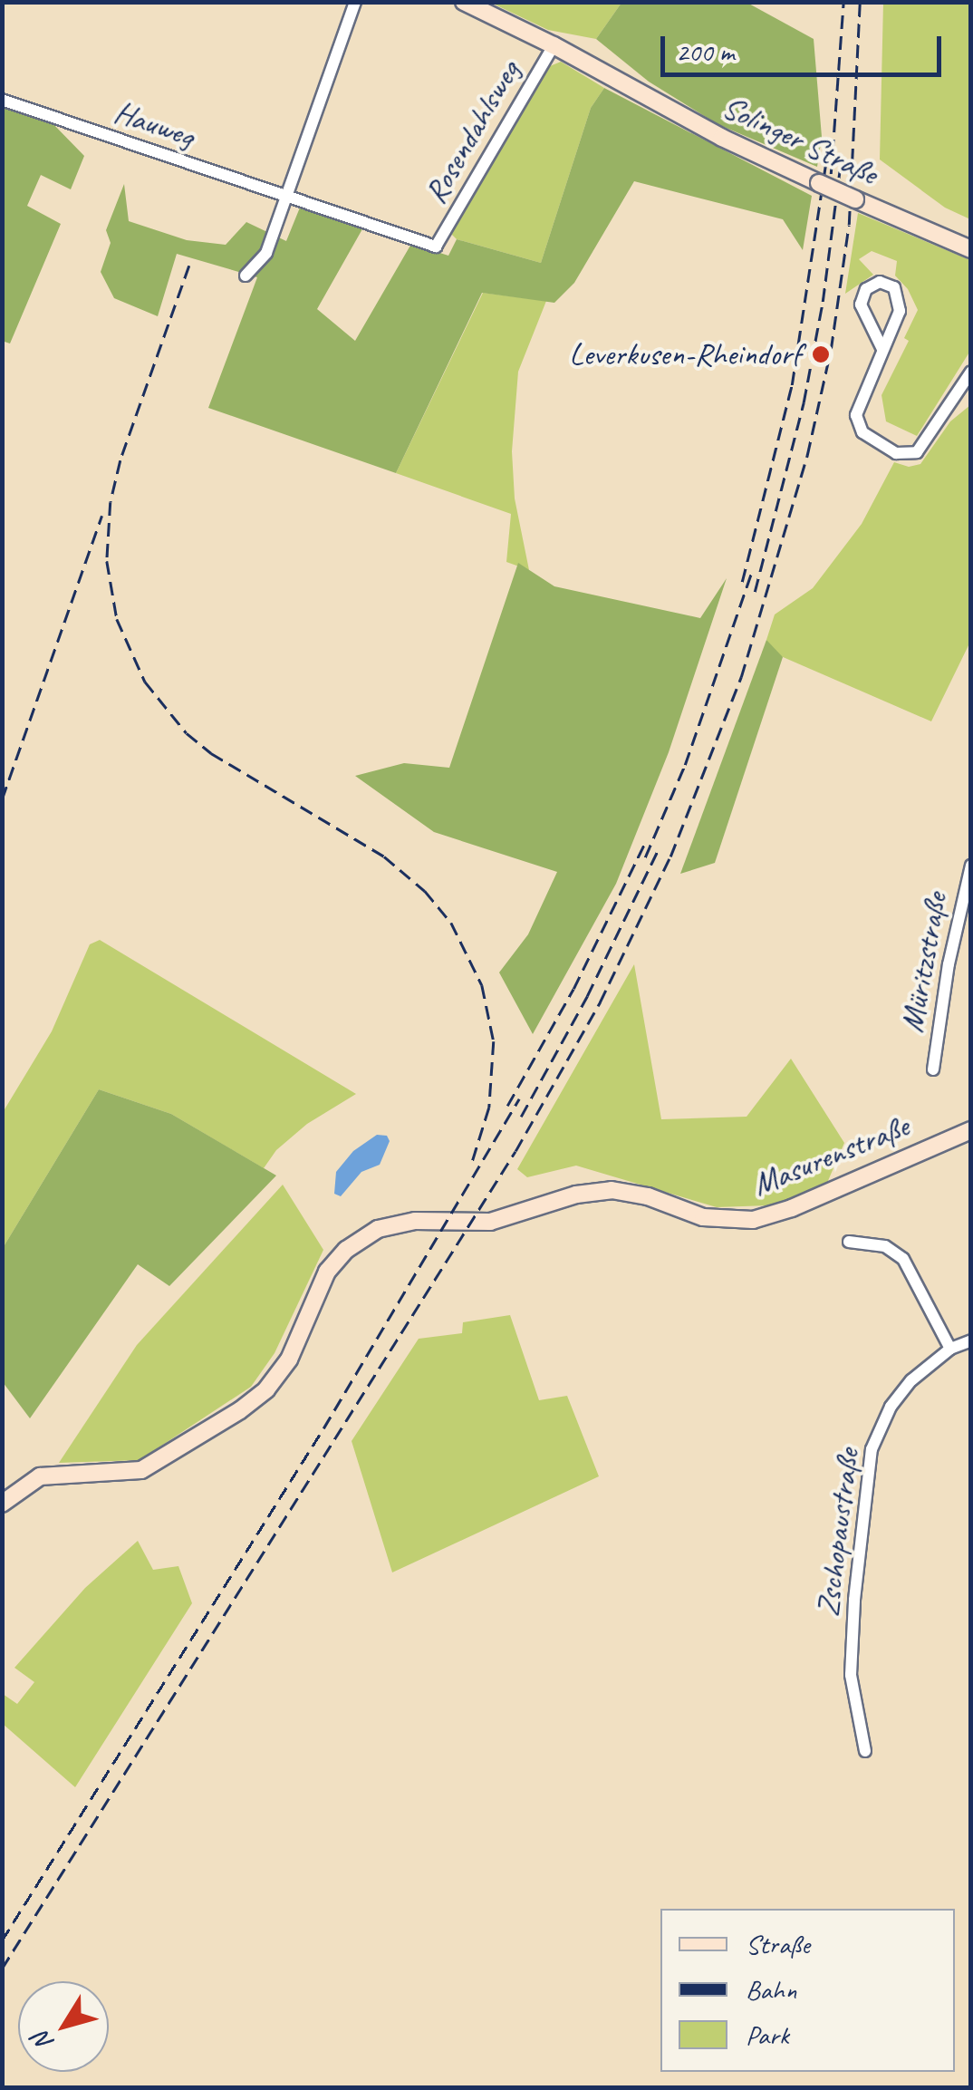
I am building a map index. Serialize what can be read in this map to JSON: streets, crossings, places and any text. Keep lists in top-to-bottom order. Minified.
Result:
{"streets":{"main road":["Solinger Straße","Masurenstraße"],"street":["Hauweg","Rosendahlsweg","Müritzstraße","Zschopaustraße"]},"crossings":[["Hauweg","Rosendahlsweg"],["Rosendahlsweg","Solinger Straße"]],"places":["Leverkusen-Rheindorf"],"legend":["Straße","Bahn","Park"],"scale_bar":"200 m","north":"bottom left"}
